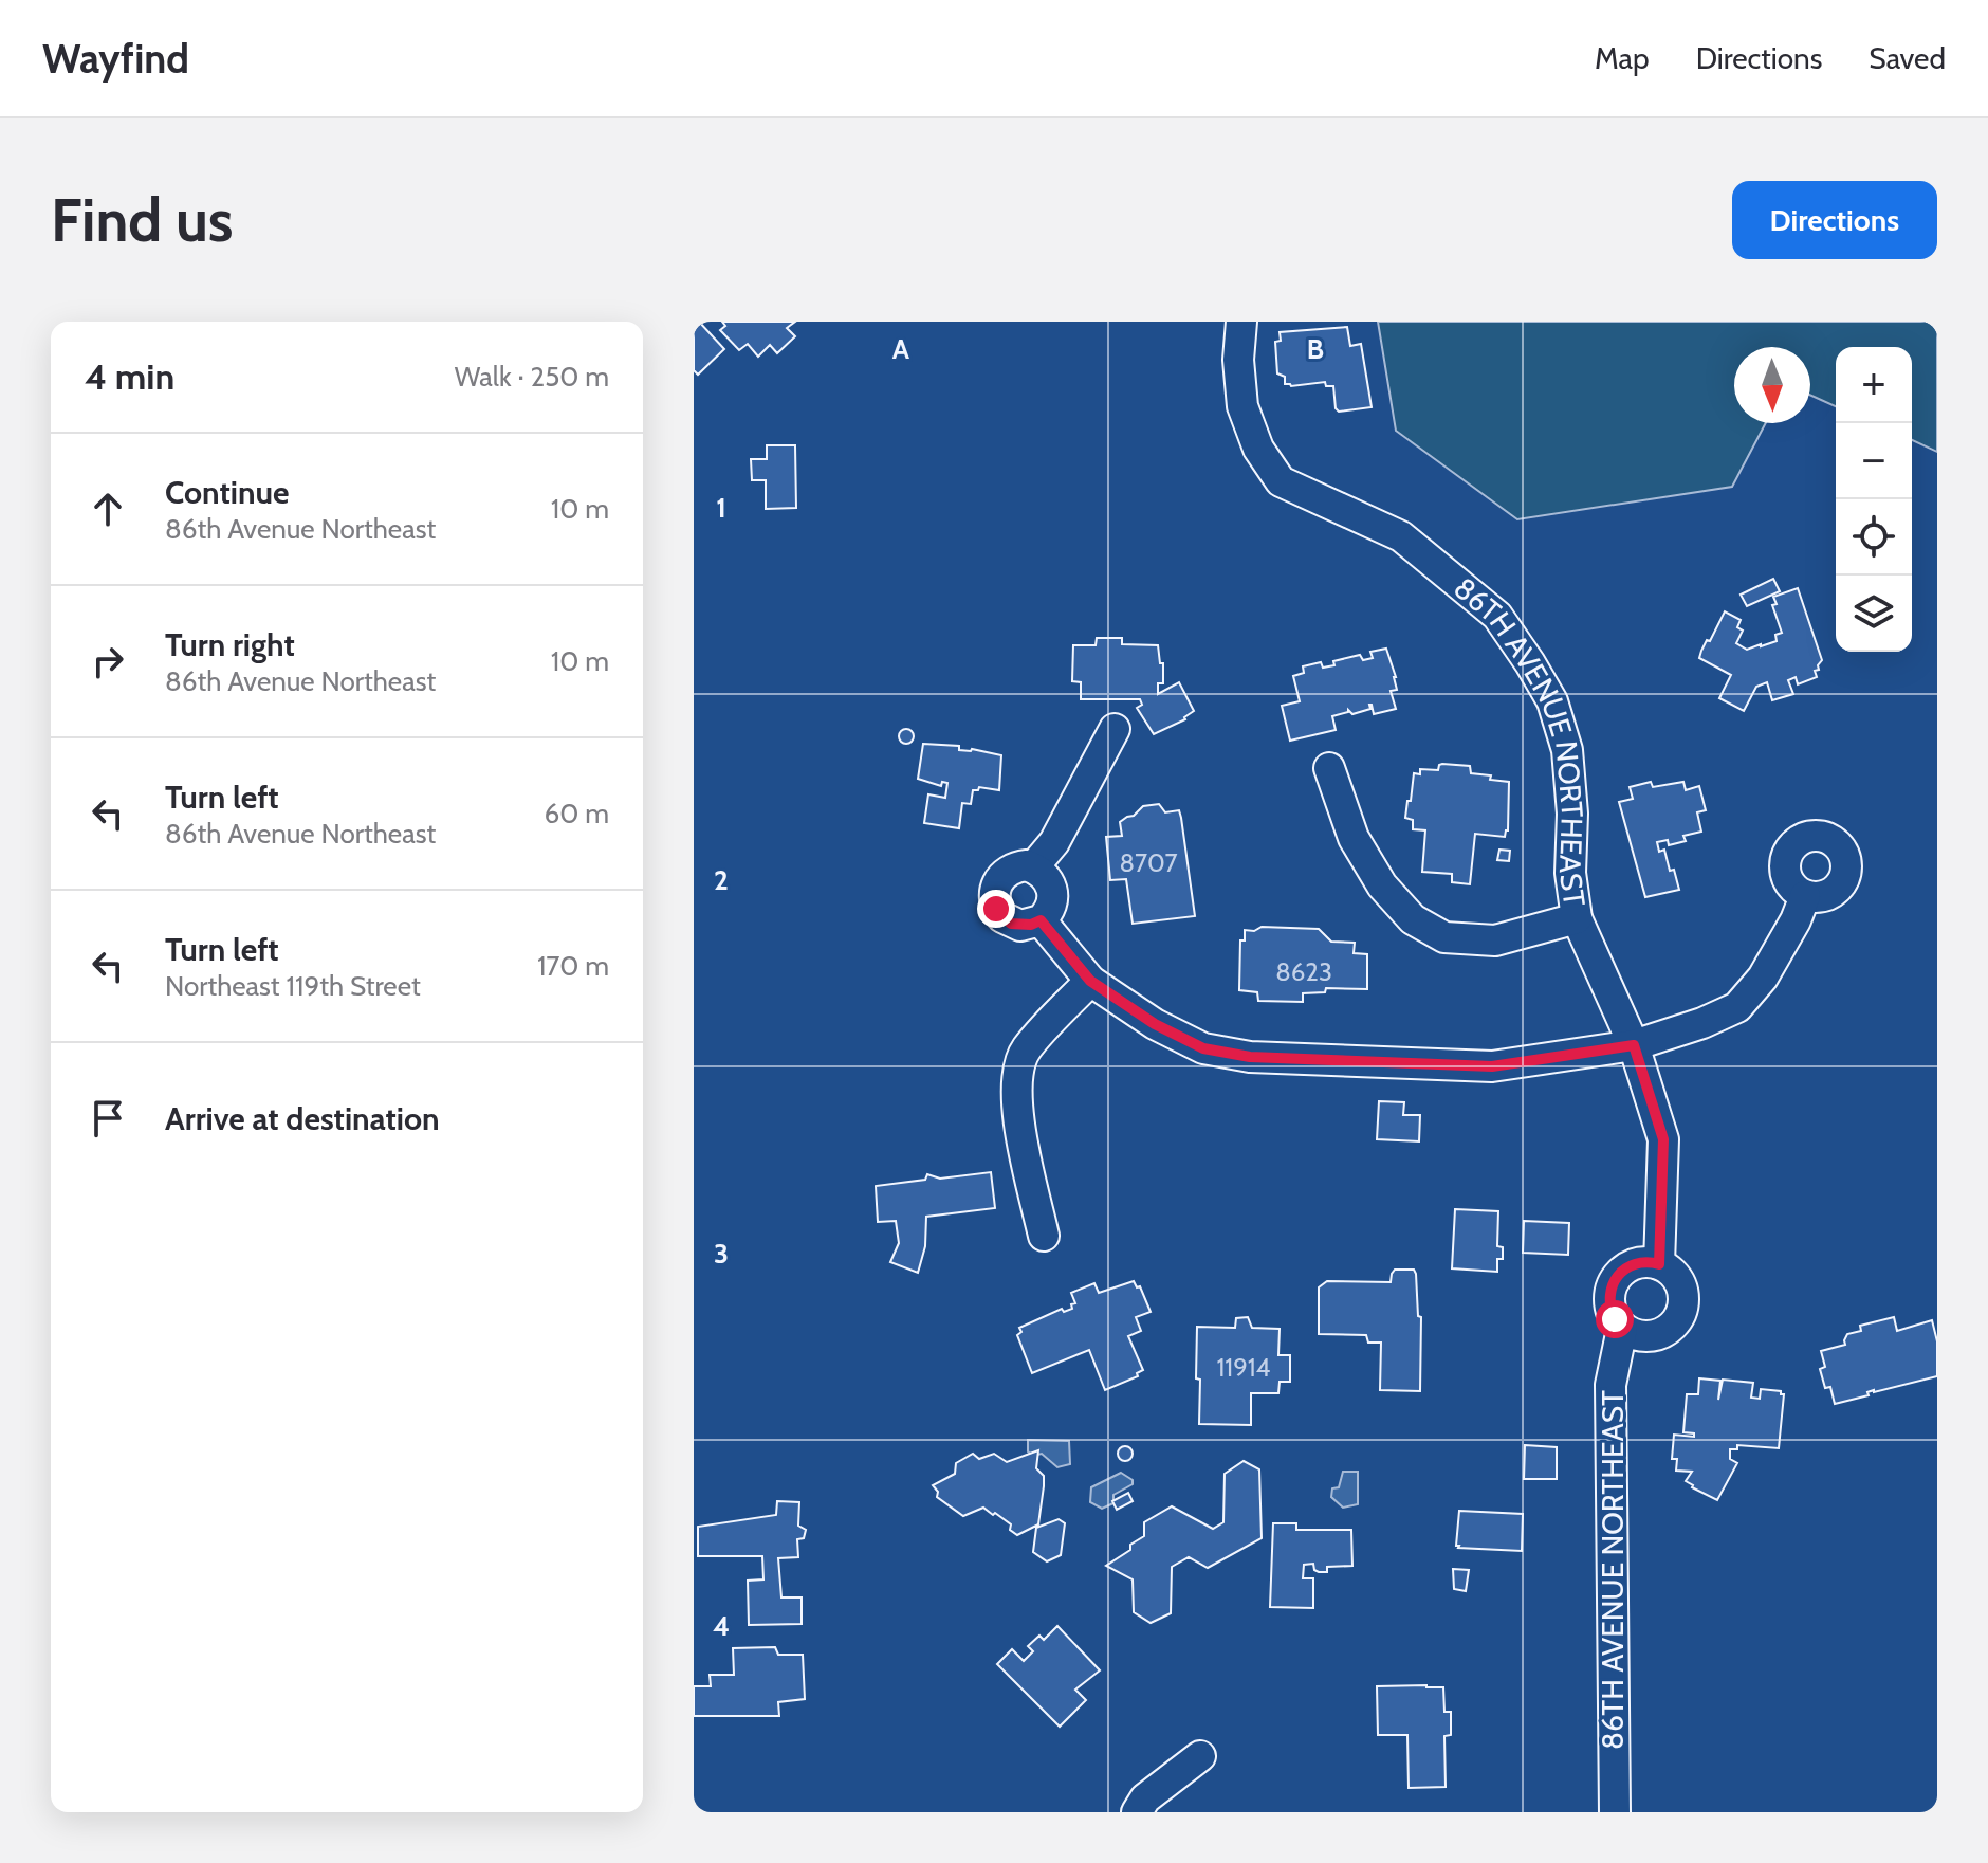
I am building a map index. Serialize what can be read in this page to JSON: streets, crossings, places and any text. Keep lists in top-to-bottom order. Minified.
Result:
{"streets":{"street":["86TH AVENUE NORTHEAST"]},"house_numbers":["8707","8623","11914"],"north":"bottom","page":{"header":"Wayfind","nav":["Map","Directions","Saved"],"buttons":"Directions","title":"Find us","heading":["4 min","Walk · 250 m"],"map_buttons":["+","−"],"list":[["Continue","86th Avenue Northeast","10 m"],["Turn right","86th Avenue Northeast","10 m"],["Turn left","86th Avenue Northeast","60 m"],["Turn left","Northeast 119th Street","170 m"],"Arrive at destination"]},"grid":{"columns":["A","B"],"rows":["1","2","3","4"]}}
